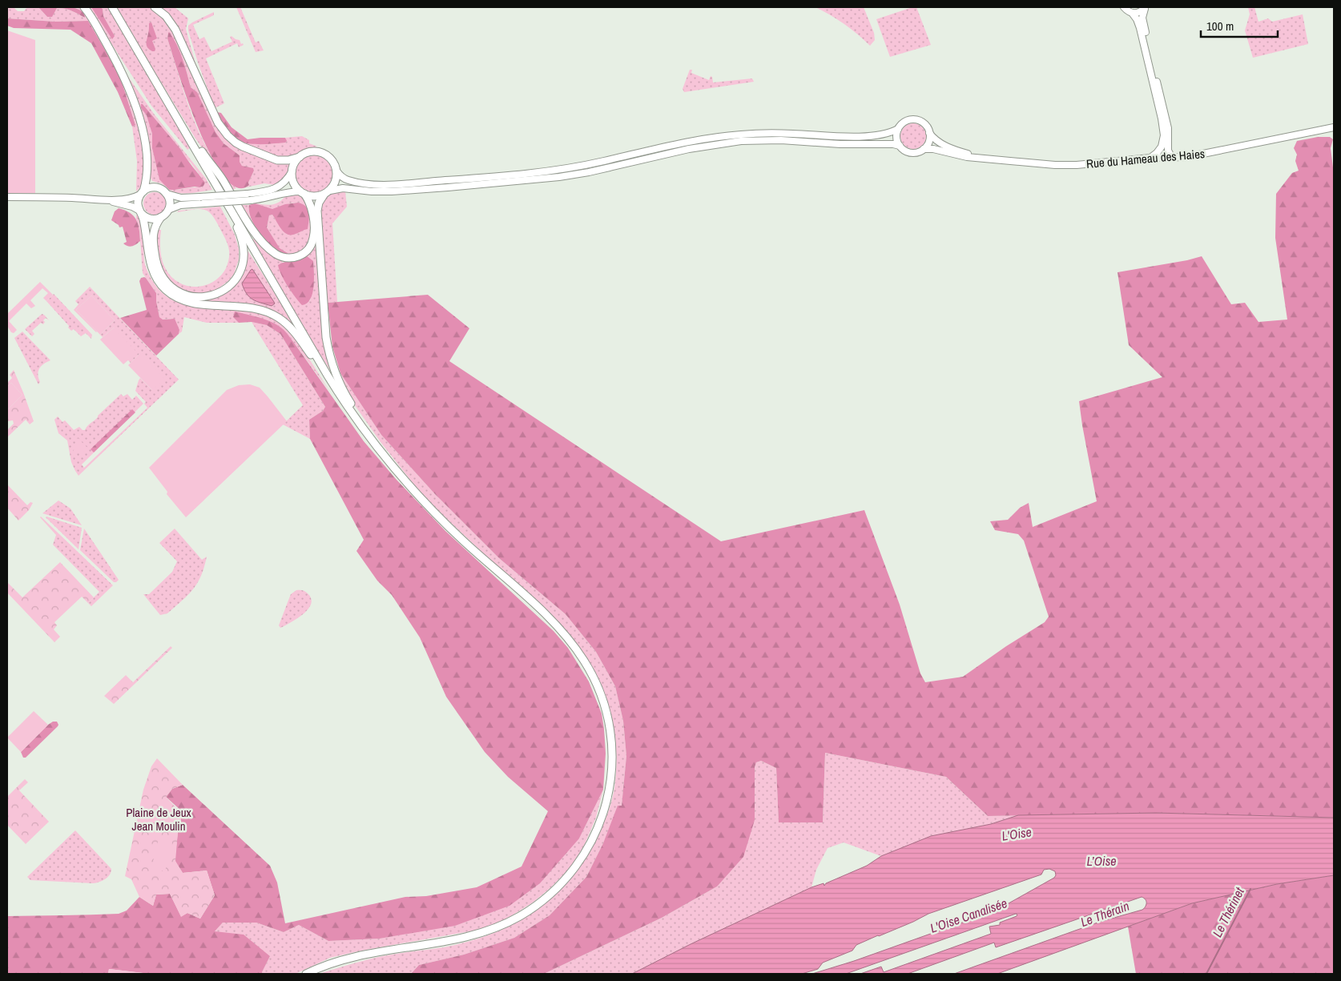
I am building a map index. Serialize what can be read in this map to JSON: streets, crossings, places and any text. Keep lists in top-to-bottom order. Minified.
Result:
{"streets":{"street":["Rue du Hameau des Haies"]},"water":["L'Oise","L’Oise","Le Thérinet","Le Thérain","L'Oise Canalisée"],"parks":["Plaine de Jeux Jean Moulin"],"scale_bar":"100 m"}
